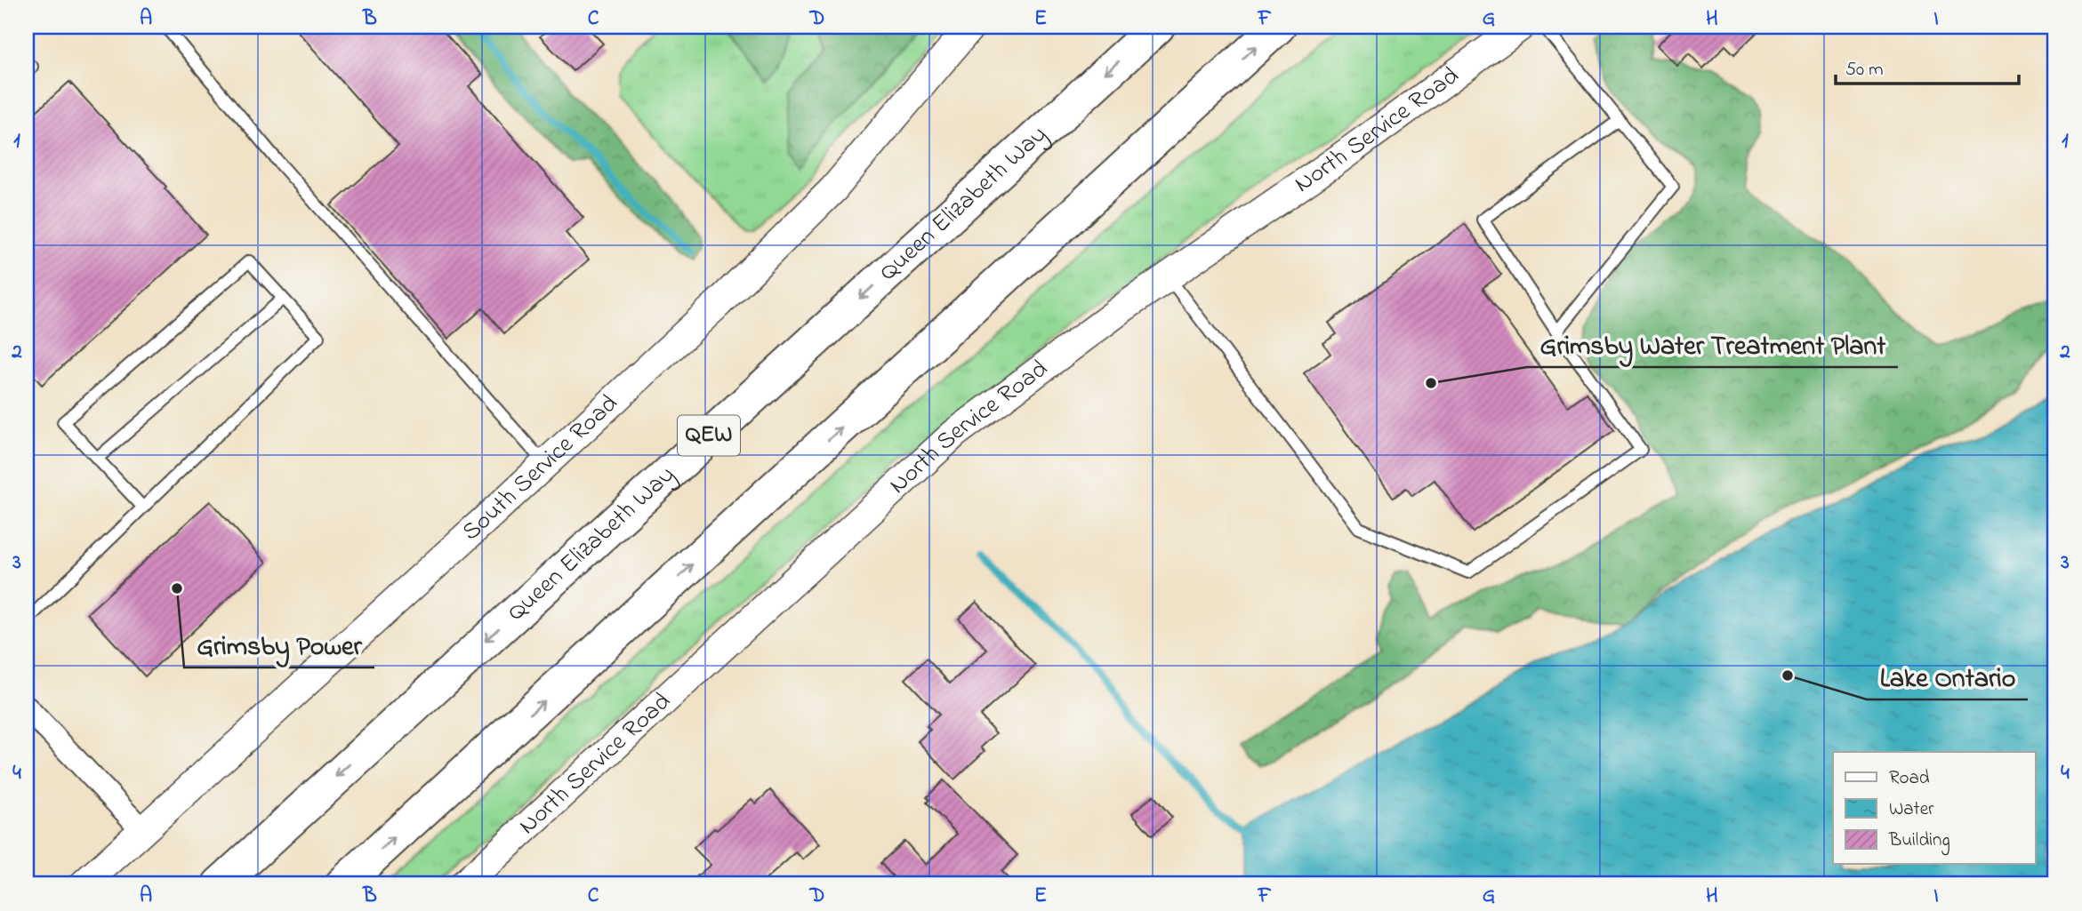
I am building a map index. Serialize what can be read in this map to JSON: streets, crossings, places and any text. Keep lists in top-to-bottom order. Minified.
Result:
{"streets":{"highway":["Queen Elizabeth Way","QEW"],"street":["North Service Road","South Service Road"]},"places":["Grimsby Water Treatment Plant","Grimsby Power","Lake Ontario"],"legend":["Road","Water","Building"],"scale_bar":"50 m","grid":{"columns":["A","B","C","D","E","F","G","H","I"],"rows":["1","2","3","4"]}}
